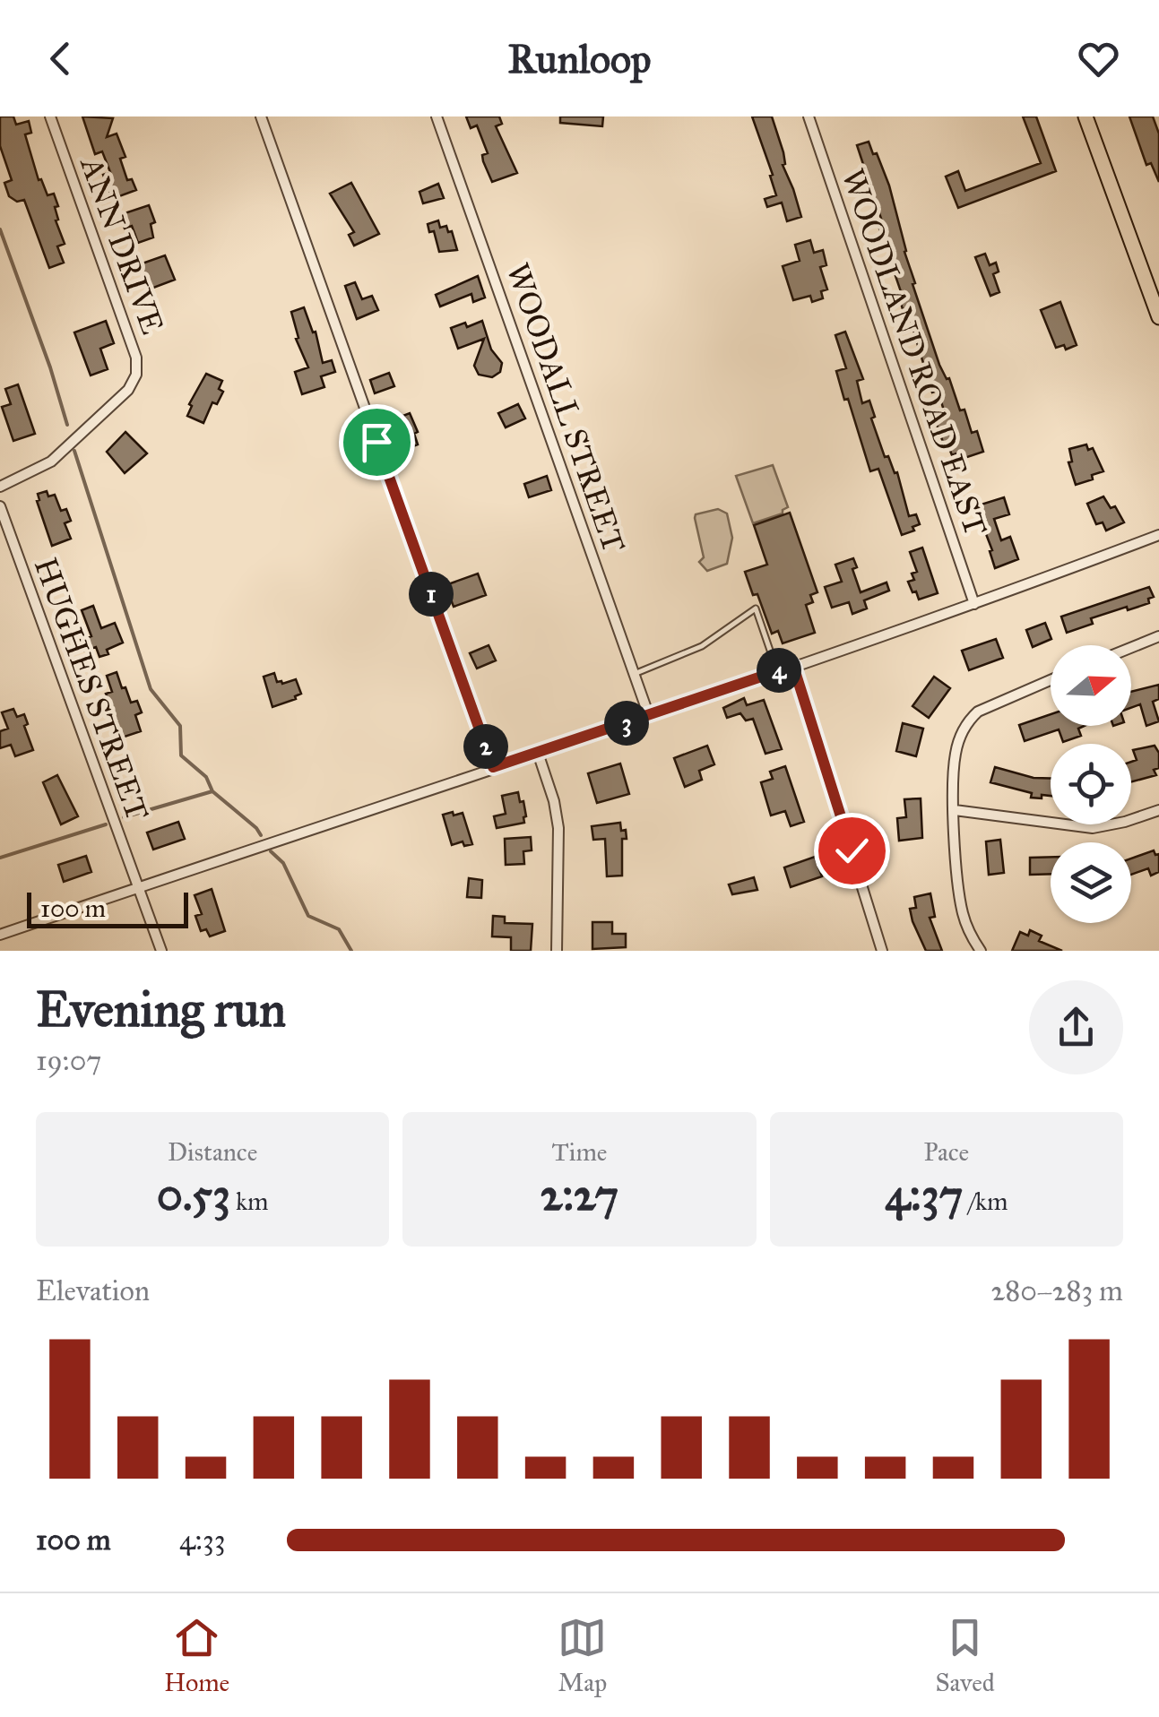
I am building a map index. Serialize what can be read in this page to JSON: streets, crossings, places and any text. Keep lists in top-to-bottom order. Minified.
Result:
{"streets":{"street":["ANN DRIVE","WOODLAND ROAD EAST","WOODALL STREET","HUGHES STREET"]},"scale_bar":"100 m","north":"right","page":{"header":"Runloop","pins":["1","4","3","2"],"scale":"100 m","heading":["Evening run","19:07"],"stats":[["Distance","0.53 km"],["Time","2:27"],["Pace","4:37 /km"]],"chart":["Elevation","280–283 m"],"list":[{"name":"100 m","note":"4:33"}],"tabs":["Home","Map","Saved"]}}
